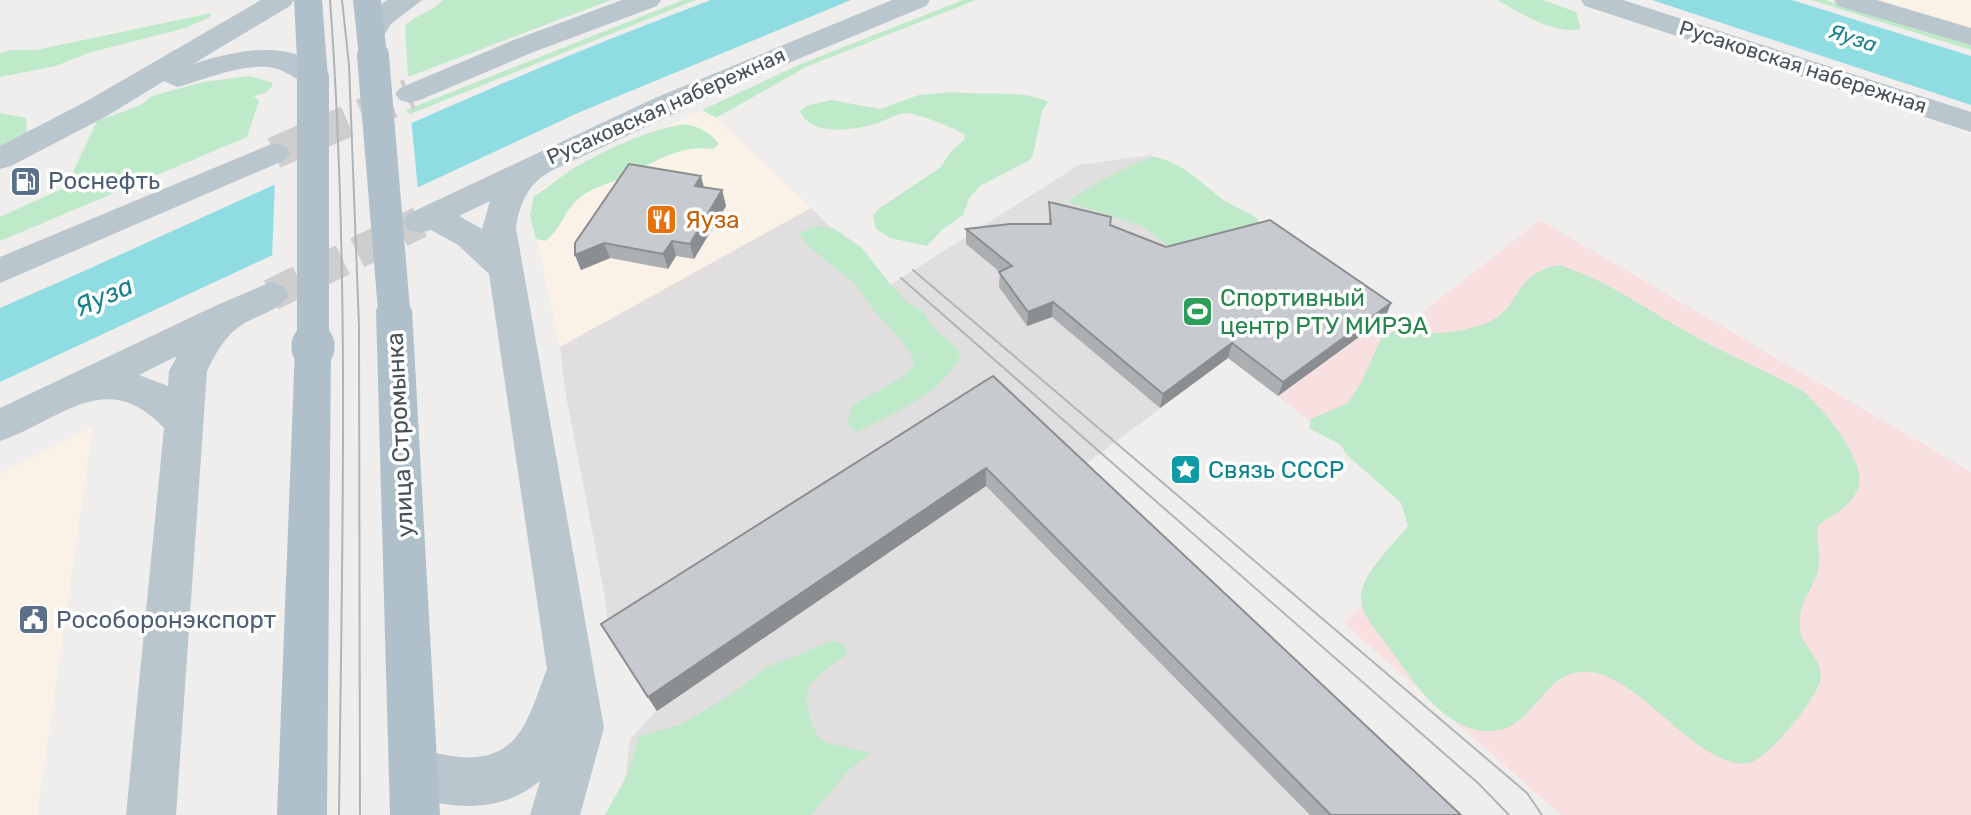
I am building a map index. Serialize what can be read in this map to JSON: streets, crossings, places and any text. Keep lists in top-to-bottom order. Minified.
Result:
{"streets":{"main road":["Русаковская набережная","улица Стромынка"]},"water":["Яуза"],"places":{"fuel station":["Роснефть"],"restaurant":["Яуза"],"sports":["Спортивный центр РТУ МИРЭА"],"place":["Связь СССР"],"public building":["Рособоронэкспорт"]}}
